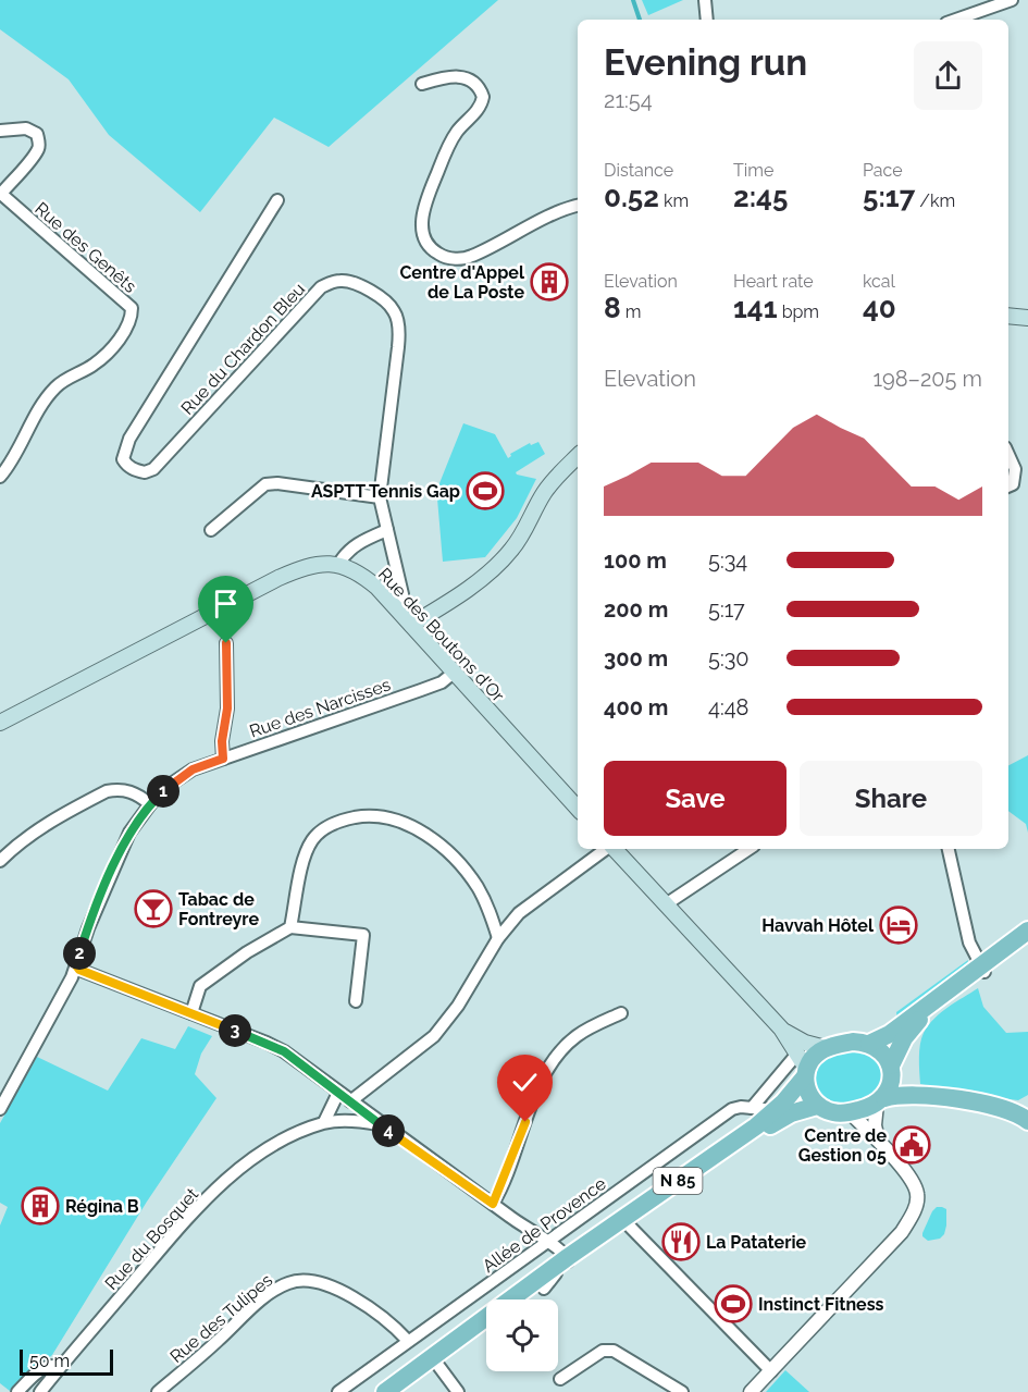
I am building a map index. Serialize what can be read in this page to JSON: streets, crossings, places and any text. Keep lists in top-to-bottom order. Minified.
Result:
{"streets":{"main road":["Rue des Boutons d'Or","N 85"],"street":["Rue des Genêts","Rue du Chardon Bleu","Rue des Narcisses","Allée de Provence","Rue du Bosquet","Rue des Tulipes"]},"crossings":[["Rue du Chardon Bleu","Rue des Boutons d'Or"],["Rue des Boutons d'Or","Rue des Narcisses"],["N 85","Allée de Provence"],["Allée de Provence","Rue des Tulipes"]],"places":{"building":["Centre d'Appel de La Poste","Régina B"],"sports":["ASPTT Tennis Gap","Instinct Fitness"],"bar":["Tabac de Fontreyre"],"hotel":["Havvah Hôtel"],"public building":["Centre de Gestion 05"],"restaurant":["La Pataterie"]},"scale_bar":"50 m","page":{"heading":["Evening run","21:54"],"stats":[["Distance","0.52 km"],["Time","2:45"],["Pace","5:17 /km"],["Elevation","8 m"],["Heart rate","141 bpm"],["kcal","40"]],"chart":["Elevation","198–205 m"],"list":[{"name":"100 m","note":"5:34"},{"name":"200 m","note":"5:17"},{"name":"300 m","note":"5:30"},{"name":"400 m","note":"4:48"}],"buttons":["Save","Share"],"pins":["1","2","3","4"],"scale":"50 m"}}
